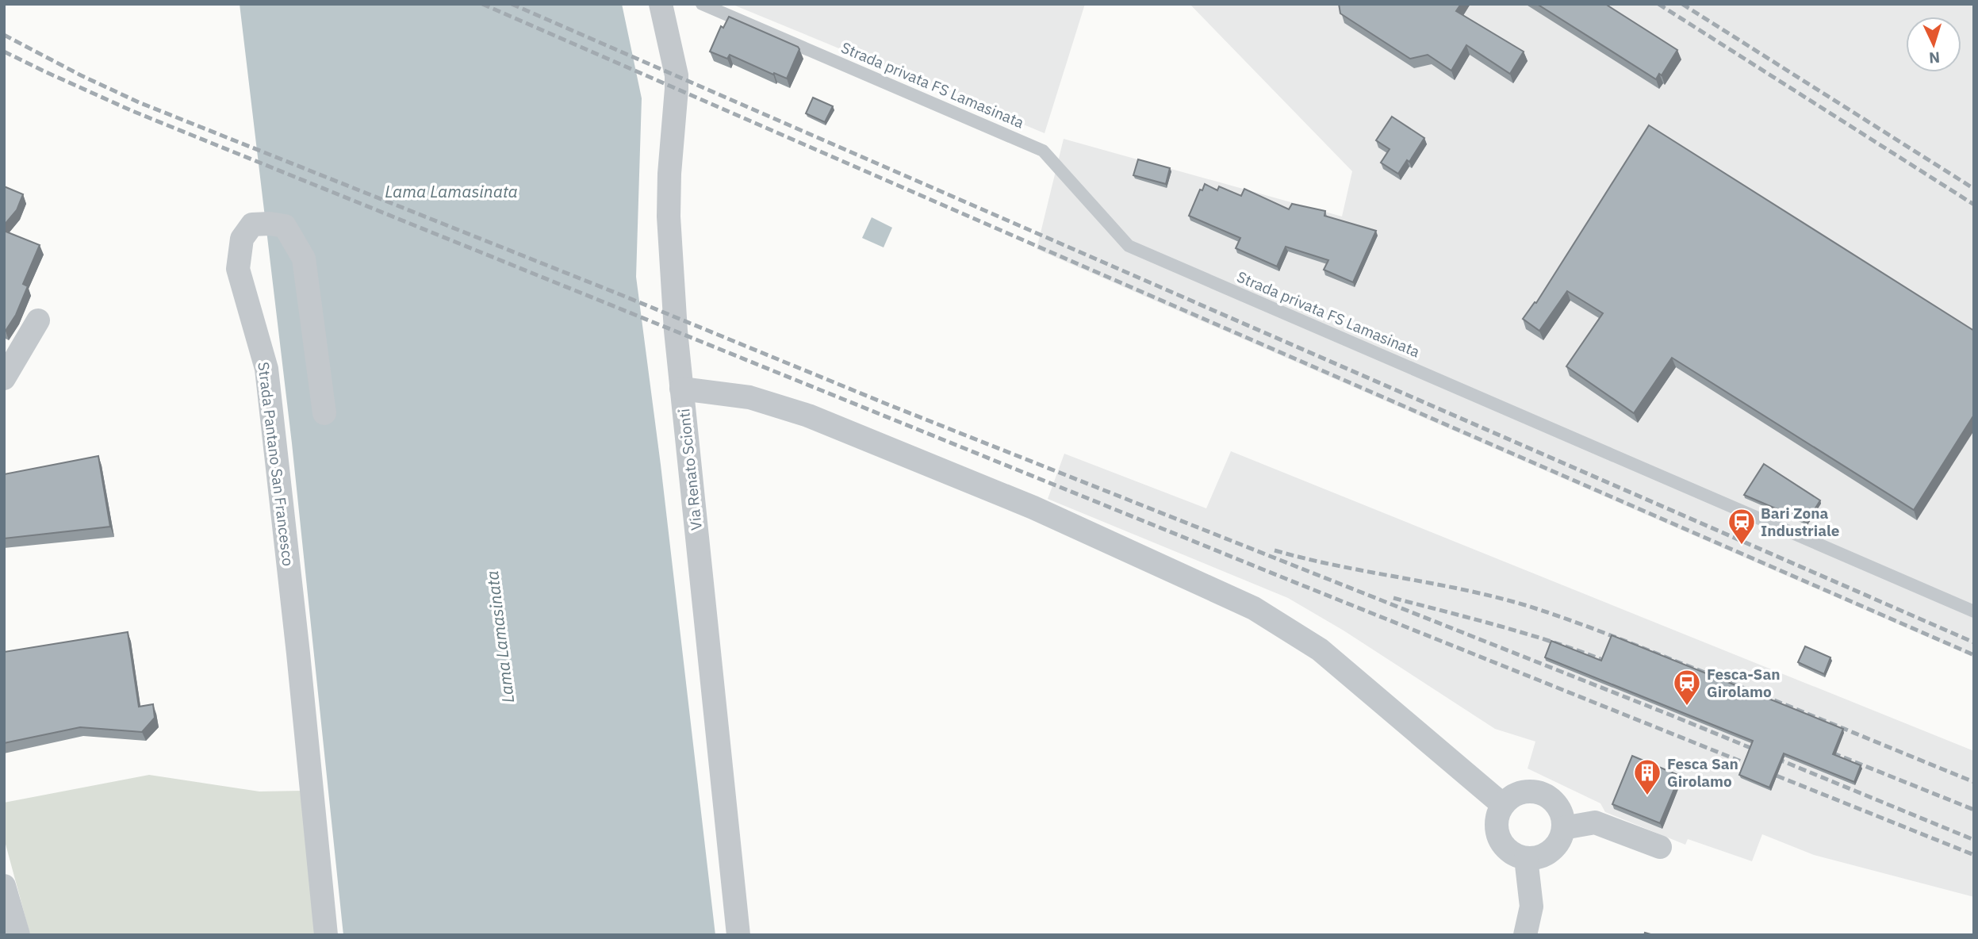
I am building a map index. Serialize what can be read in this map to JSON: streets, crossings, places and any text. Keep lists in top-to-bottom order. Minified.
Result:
{"streets":{"street":["Strada Pantano San Francesco","Via Renato Scionti"],"lane":["Strada privata FS Lamasinata"]},"water":["Lama Lamasinata"],"places":{"station":["Bari Zona Industriale","Fesca-San Girolamo"],"building":["Fesca San Girolamo"]},"north":"bottom"}
